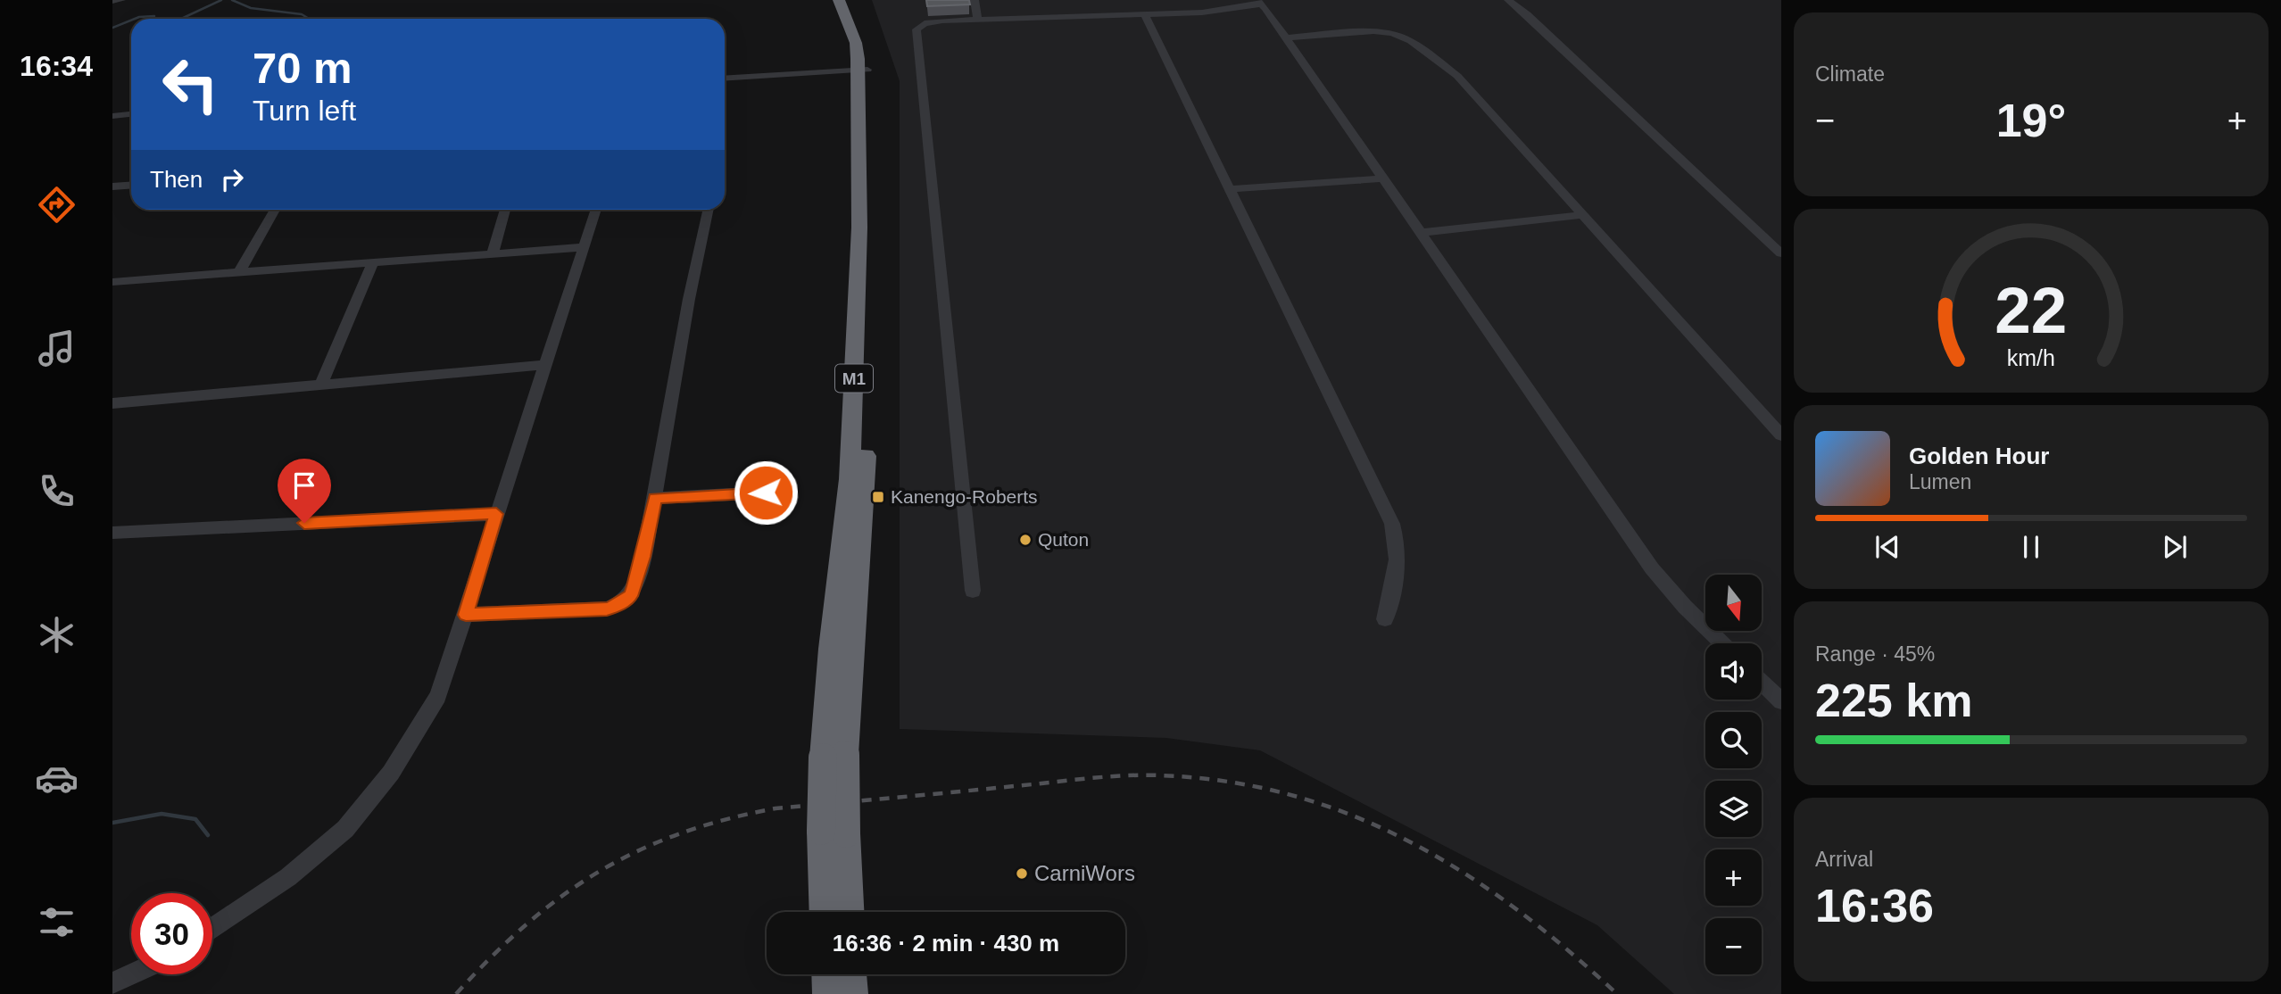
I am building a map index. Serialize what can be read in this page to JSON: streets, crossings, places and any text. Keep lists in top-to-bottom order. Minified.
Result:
{"streets":{"highway":["M1"]},"places":{"transit":["Kanengo-Roberts"],"other":["Quton","CarniWors"]},"north":"bottom","page":{"tabs":"16:34","tile":["Climate",["Range · 45%","225 km"],["Arrival","16:36"]],"turn":["70 m","Turn left"],"heat":["−","19°","+"],"then":"Then","song":["Golden Hour","Lumen"],"map_buttons":["+","−"],"limit":"30","trip":"16:36 · 2 min · 430 m","gauge":["22","km/h"]}}
